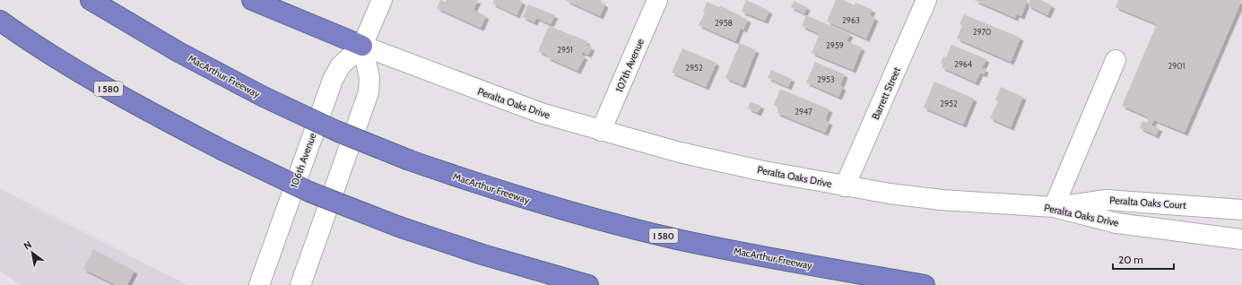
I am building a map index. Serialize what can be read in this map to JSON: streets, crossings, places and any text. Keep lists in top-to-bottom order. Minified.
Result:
{"streets":{"highway":["MacArthur Freeway","I 580"],"street":["107th Avenue","Barrett Street","Peralta Oaks Drive","106th Avenue","Peralta Oaks Court"]},"crossings":[["107th Avenue","Peralta Oaks Drive"],["Barrett Street","Peralta Oaks Drive"],["Peralta Oaks Drive","106th Avenue"],["Peralta Oaks Drive","Peralta Oaks Court"]],"house_numbers":["2963","2958","2970","2959","2951","2964","2901","2952","2953","2952","2947"],"scale_bar":"20 m","north":"top left"}
